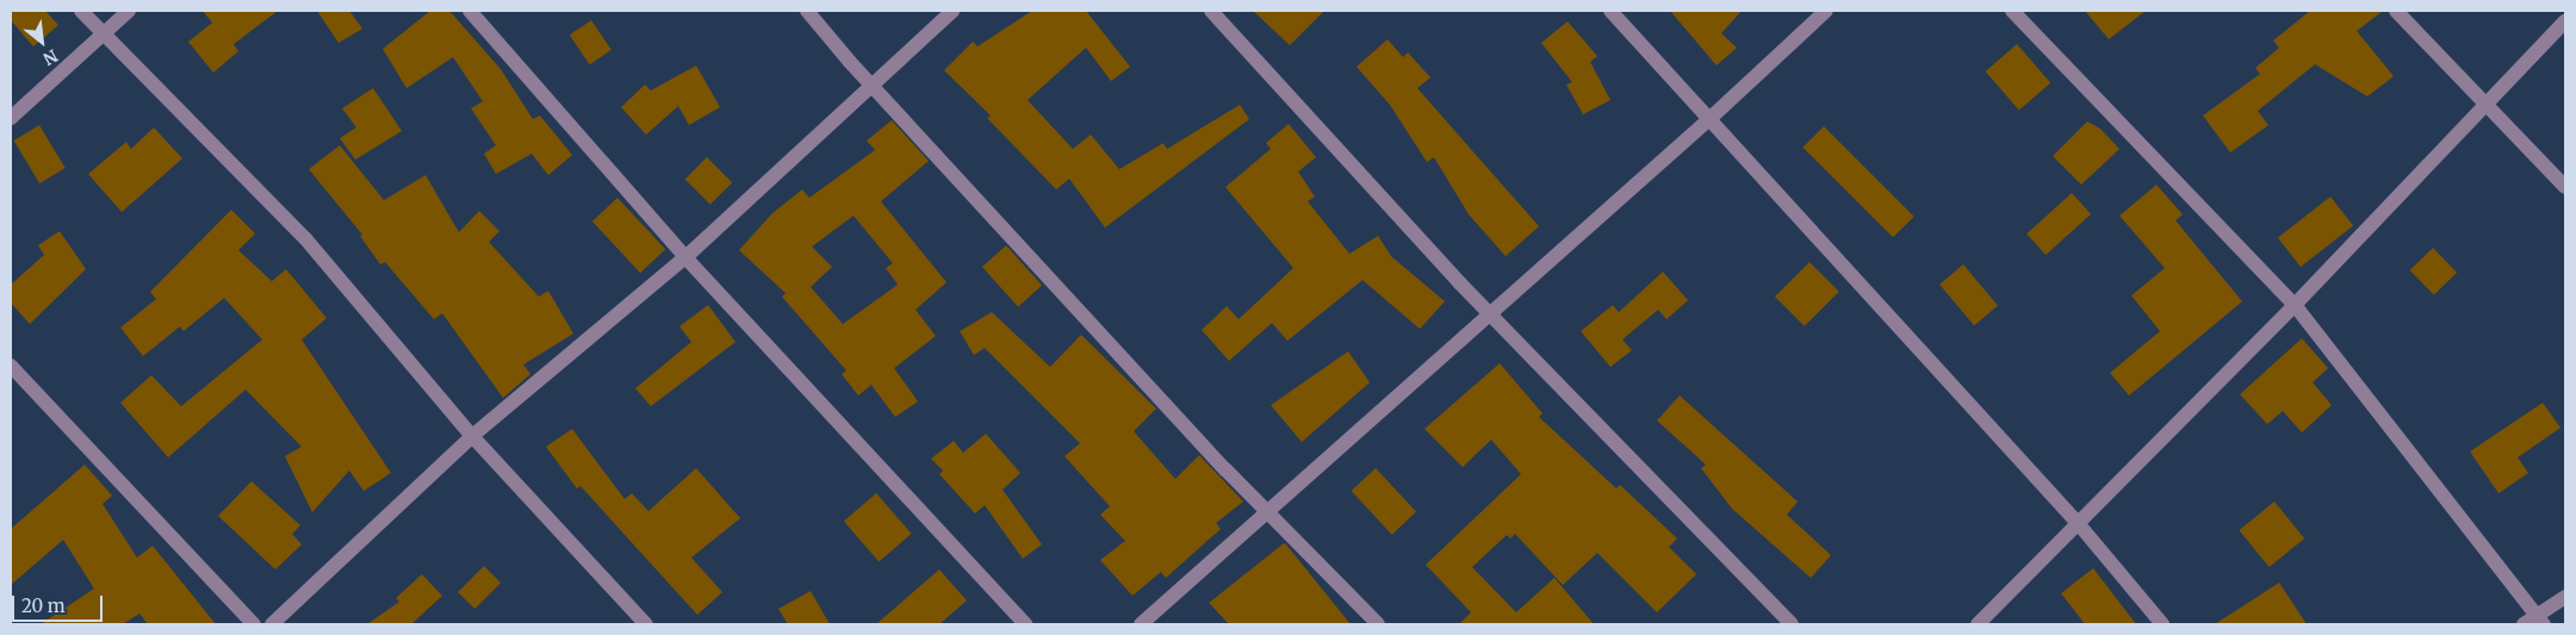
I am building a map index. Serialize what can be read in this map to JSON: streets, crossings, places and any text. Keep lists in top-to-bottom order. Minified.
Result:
{"scale_bar":"20 m","north":"bottom right"}
